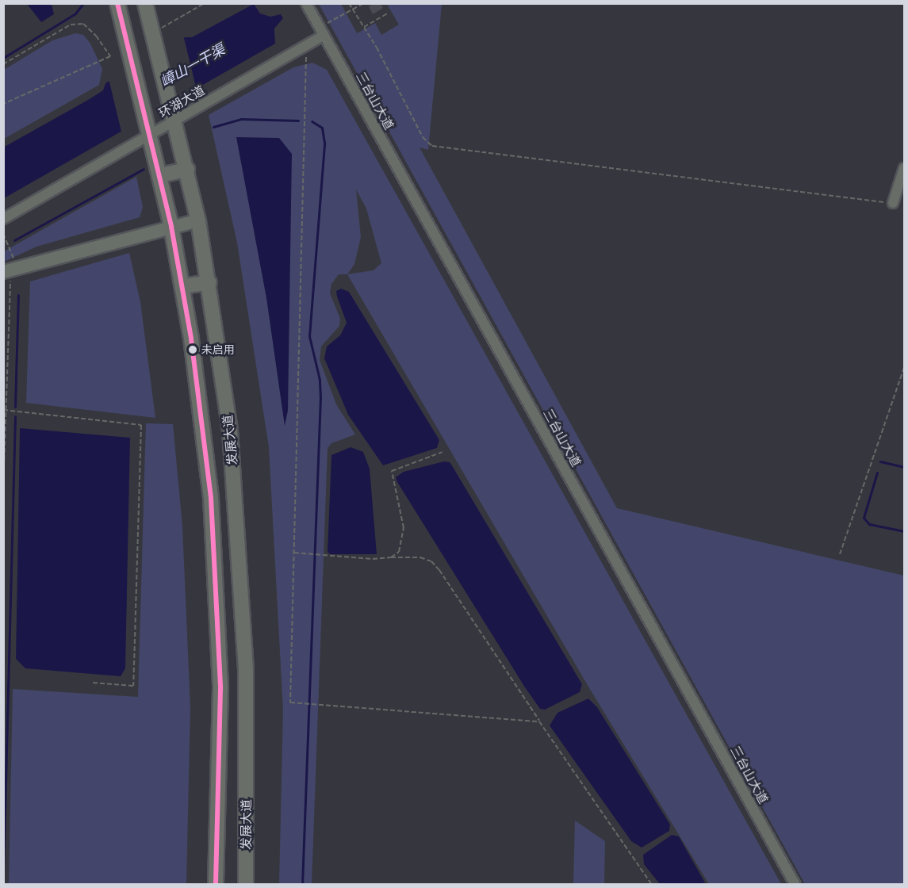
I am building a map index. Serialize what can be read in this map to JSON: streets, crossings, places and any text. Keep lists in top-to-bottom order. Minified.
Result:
{"streets":{"main road":["发展大道"],"street":["三台山大道","环湖大道"]},"crossings":[["三台山大道","环湖大道"],["环湖大道","发展大道"]],"water":["嶂山一干渠"],"places":["未启用"]}
